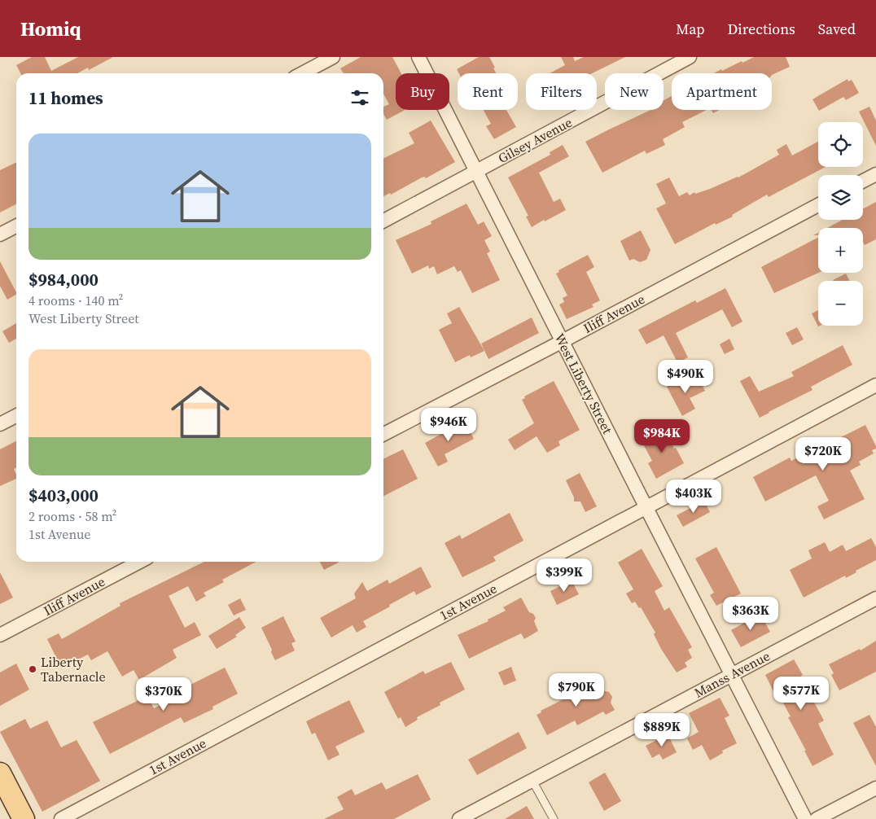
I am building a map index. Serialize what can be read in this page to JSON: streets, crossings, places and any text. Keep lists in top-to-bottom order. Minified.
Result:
{"streets":{"street":["Gilsey Avenue","Iliff Avenue","West Liberty Street","1st Avenue","Manss Avenue"]},"crossings":[["Gilsey Avenue","West Liberty Street"],["Iliff Avenue","West Liberty Street"],["West Liberty Street","1st Avenue"],["West Liberty Street","Manss Avenue"]],"places":["Liberty Tabernacle"],"page":{"header":"Homiq","nav":["Map","Directions","Saved"],"chip":["Buy","Rent","Filters","New","Apartment"],"heading":"11 homes","map_buttons":["+","−"],"list":[{"name":"$984,000","note":"4 rooms · 140 m² · West Liberty Street"},{"name":"$403,000","note":"2 rooms · 58 m² · 1st Avenue"}],"price":["$490K","$946K","$984K","$720K","$403K","$399K","$363K","$790K","$577K","$370K","$889K"]}}
